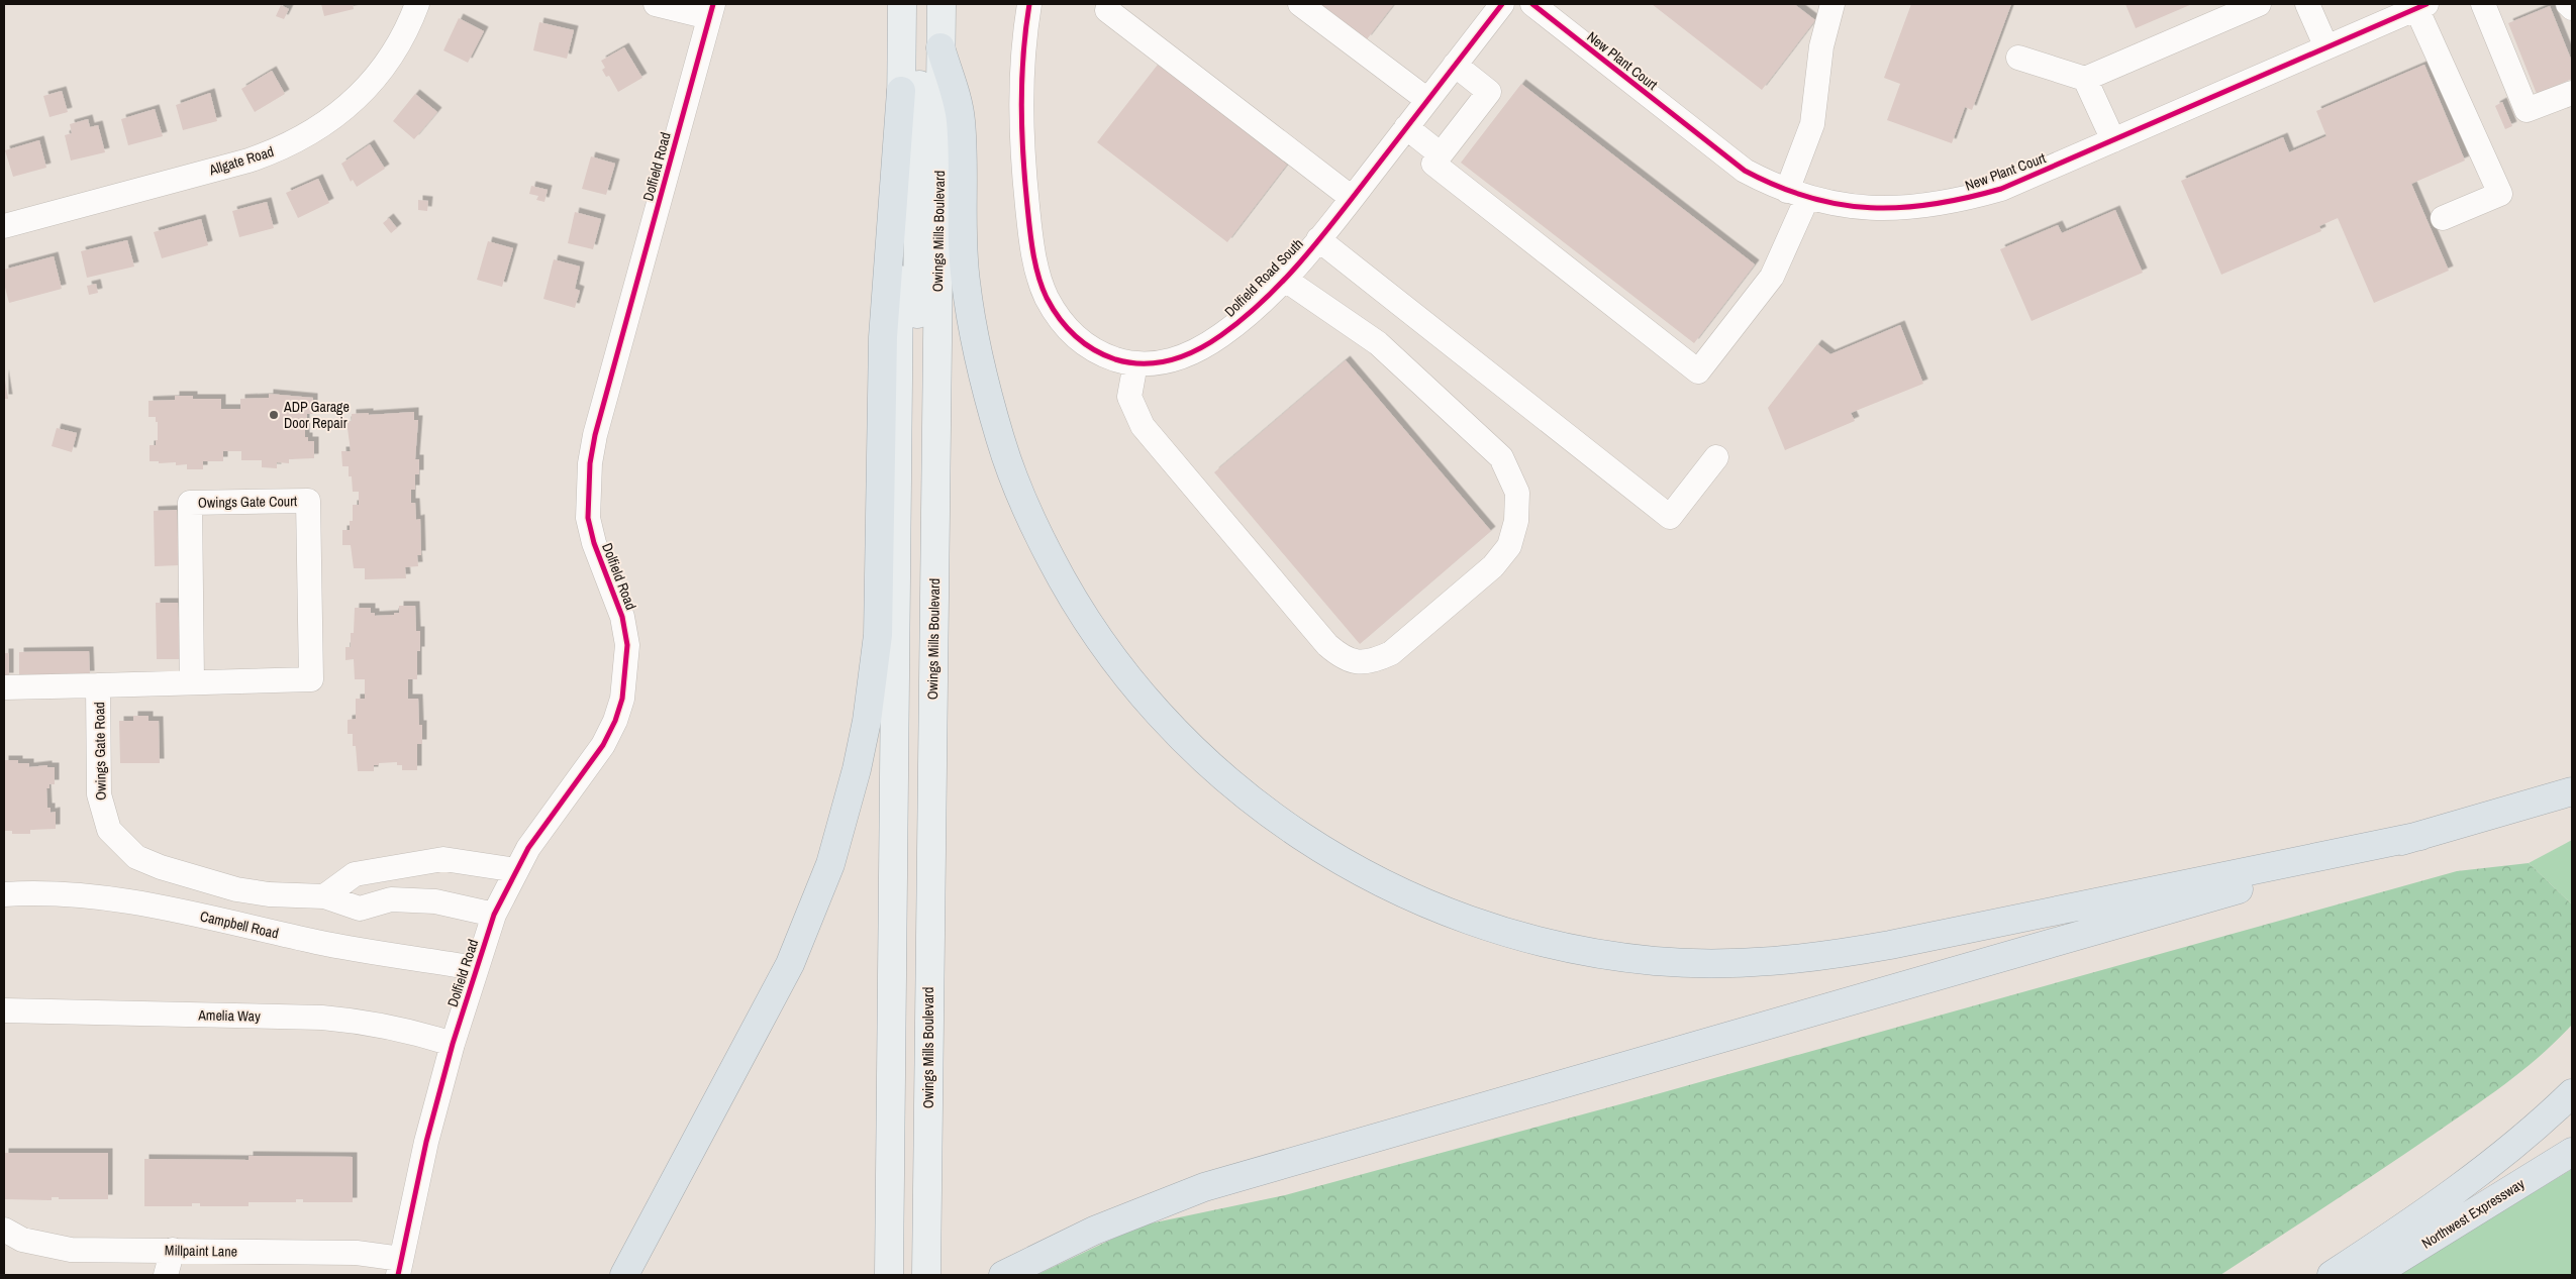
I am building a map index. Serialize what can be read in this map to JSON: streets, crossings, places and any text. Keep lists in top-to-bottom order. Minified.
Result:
{"streets":{"highway":["Northwest Expressway"],"main road":["Owings Mills Boulevard"],"street":["New Plant Court","Allgate Road","Dolfield Road","Dolfield Road South","Owings Gate Court","Owings Gate Road","Campbell Road","Amelia Way","Millpaint Lane"]},"crossings":[["Dolfield Road","Owings Gate Road"],["Dolfield Road","Campbell Road"],["Dolfield Road","Amelia Way"],["Dolfield Road","Millpaint Lane"],["Owings Gate Court","Owings Gate Road"]],"places":["ADP Garage Door Repair"]}
